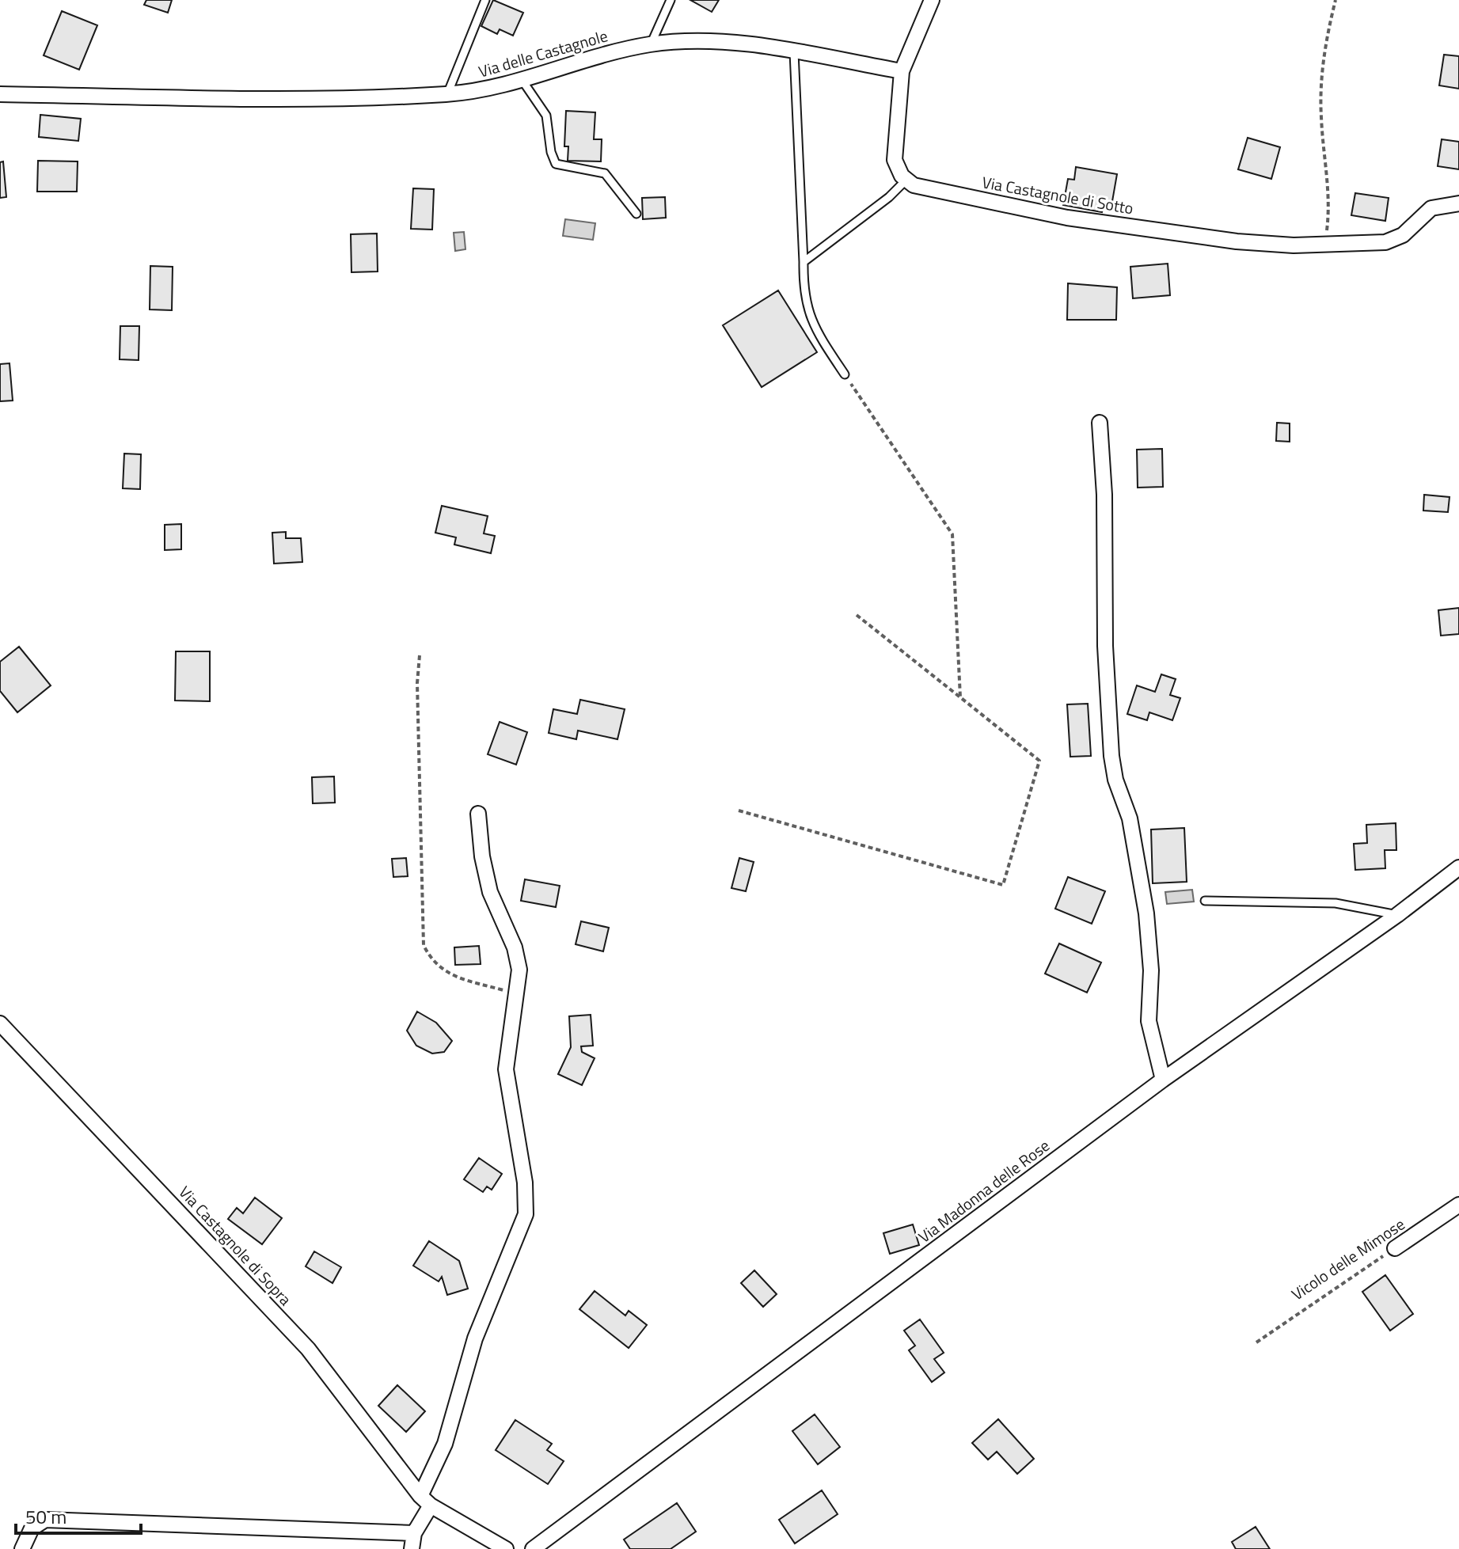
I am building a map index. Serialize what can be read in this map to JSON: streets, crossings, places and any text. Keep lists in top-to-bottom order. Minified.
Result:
{"streets":{"street":["Via delle Castagnole","Via Castagnole di Sotto","Via Madonna delle Rose","Via Castagnole di Sopra","Vicolo delle Mimose"]},"scale_bar":"50 m"}
